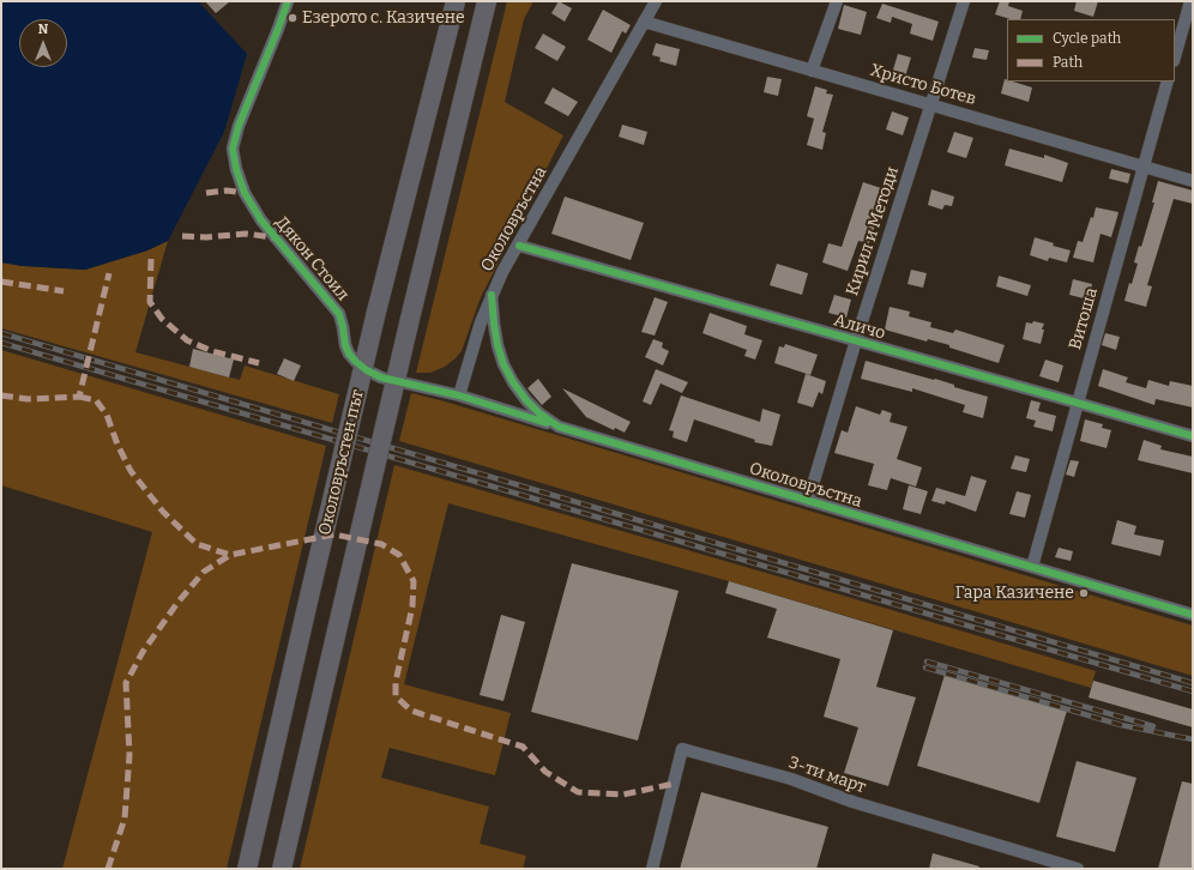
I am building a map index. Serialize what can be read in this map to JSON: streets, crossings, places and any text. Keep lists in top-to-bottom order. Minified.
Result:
{"streets":{"highway":["Околовръстен път"],"street":["Христо Ботев","Околовръстна","Кирил и Методи","Дякон Стоил","Витоша","Аличо","3-ти март"]},"crossings":[["Христо Ботев","Околовръстна"],["Христо Ботев","Кирил и Методи"],["Христо Ботев","Витоша"],["Околовръстна","Кирил и Методи"],["Околовръстна","Дякон Стоил"],["Околовръстна","Витоша"],["Околовръстна","Аличо"],["Кирил и Методи","Аличо"],["Витоша","Аличо"]],"places":["Езерото с. Казичене","Гара Казичене"],"legend":["Cycle path","Path"],"north":"top"}
